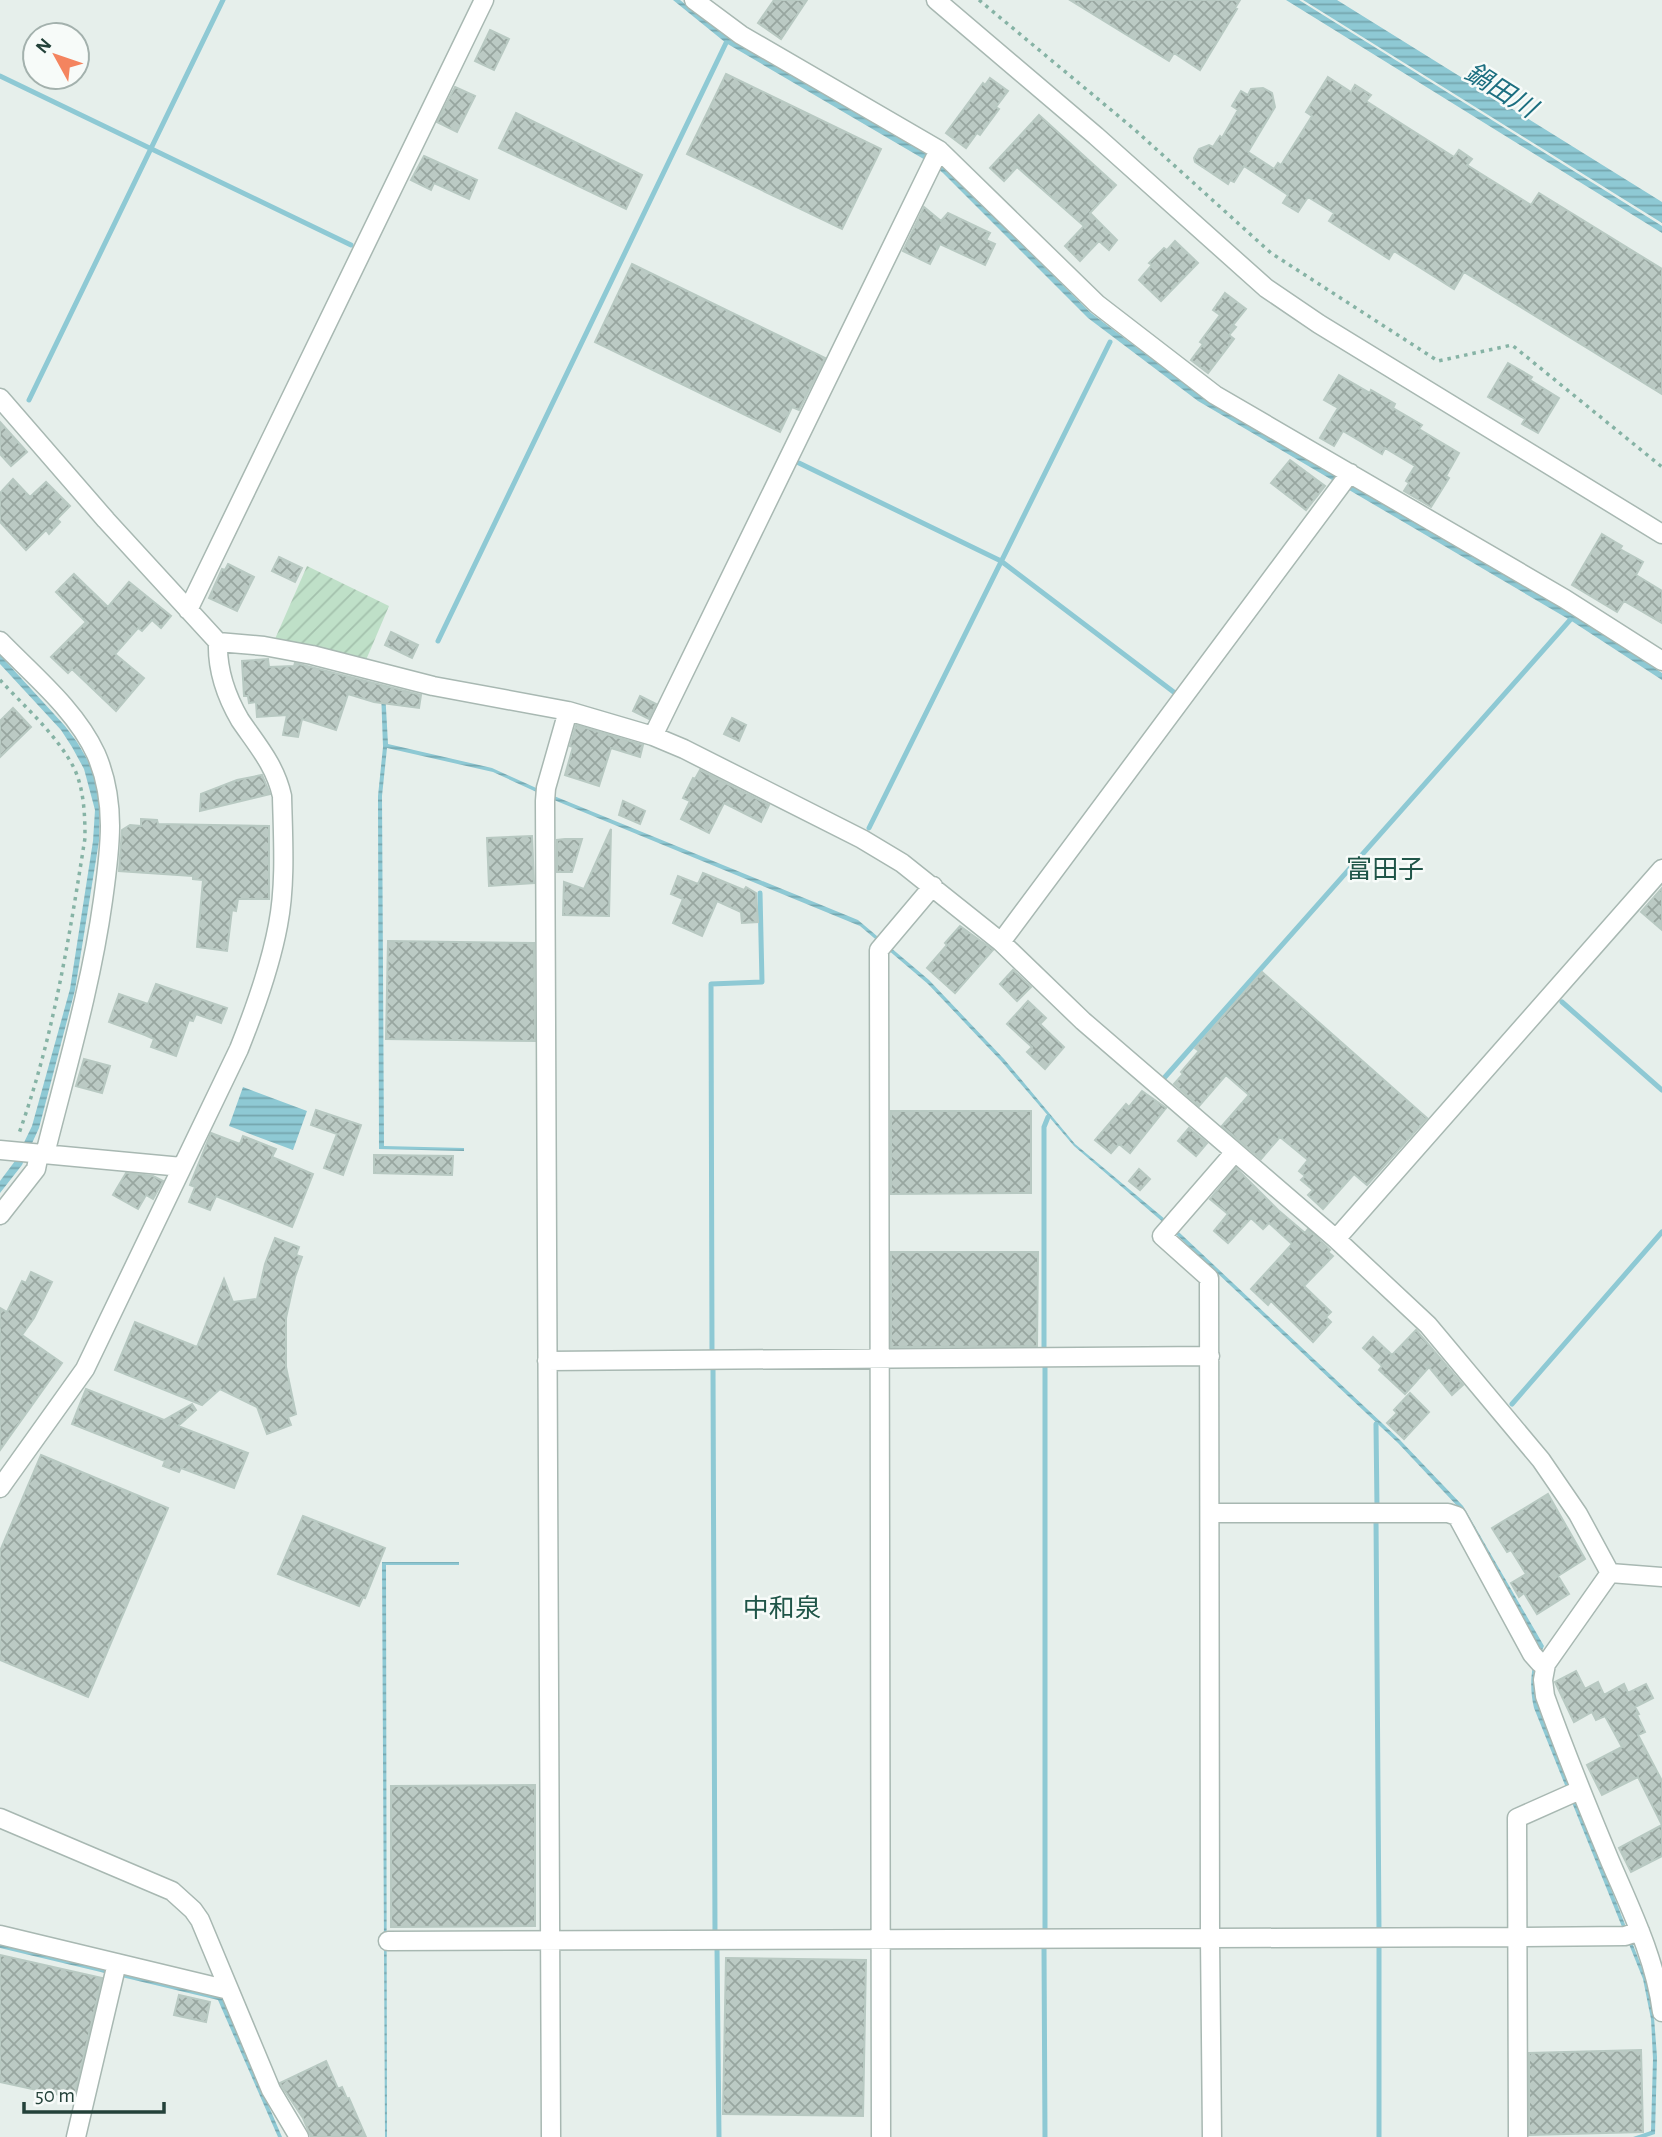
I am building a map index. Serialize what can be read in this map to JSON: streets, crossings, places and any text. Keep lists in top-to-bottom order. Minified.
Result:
{"districts":["富田子","中和泉"],"water":["鍋田川"],"scale_bar":"50 m","north":"top left"}
